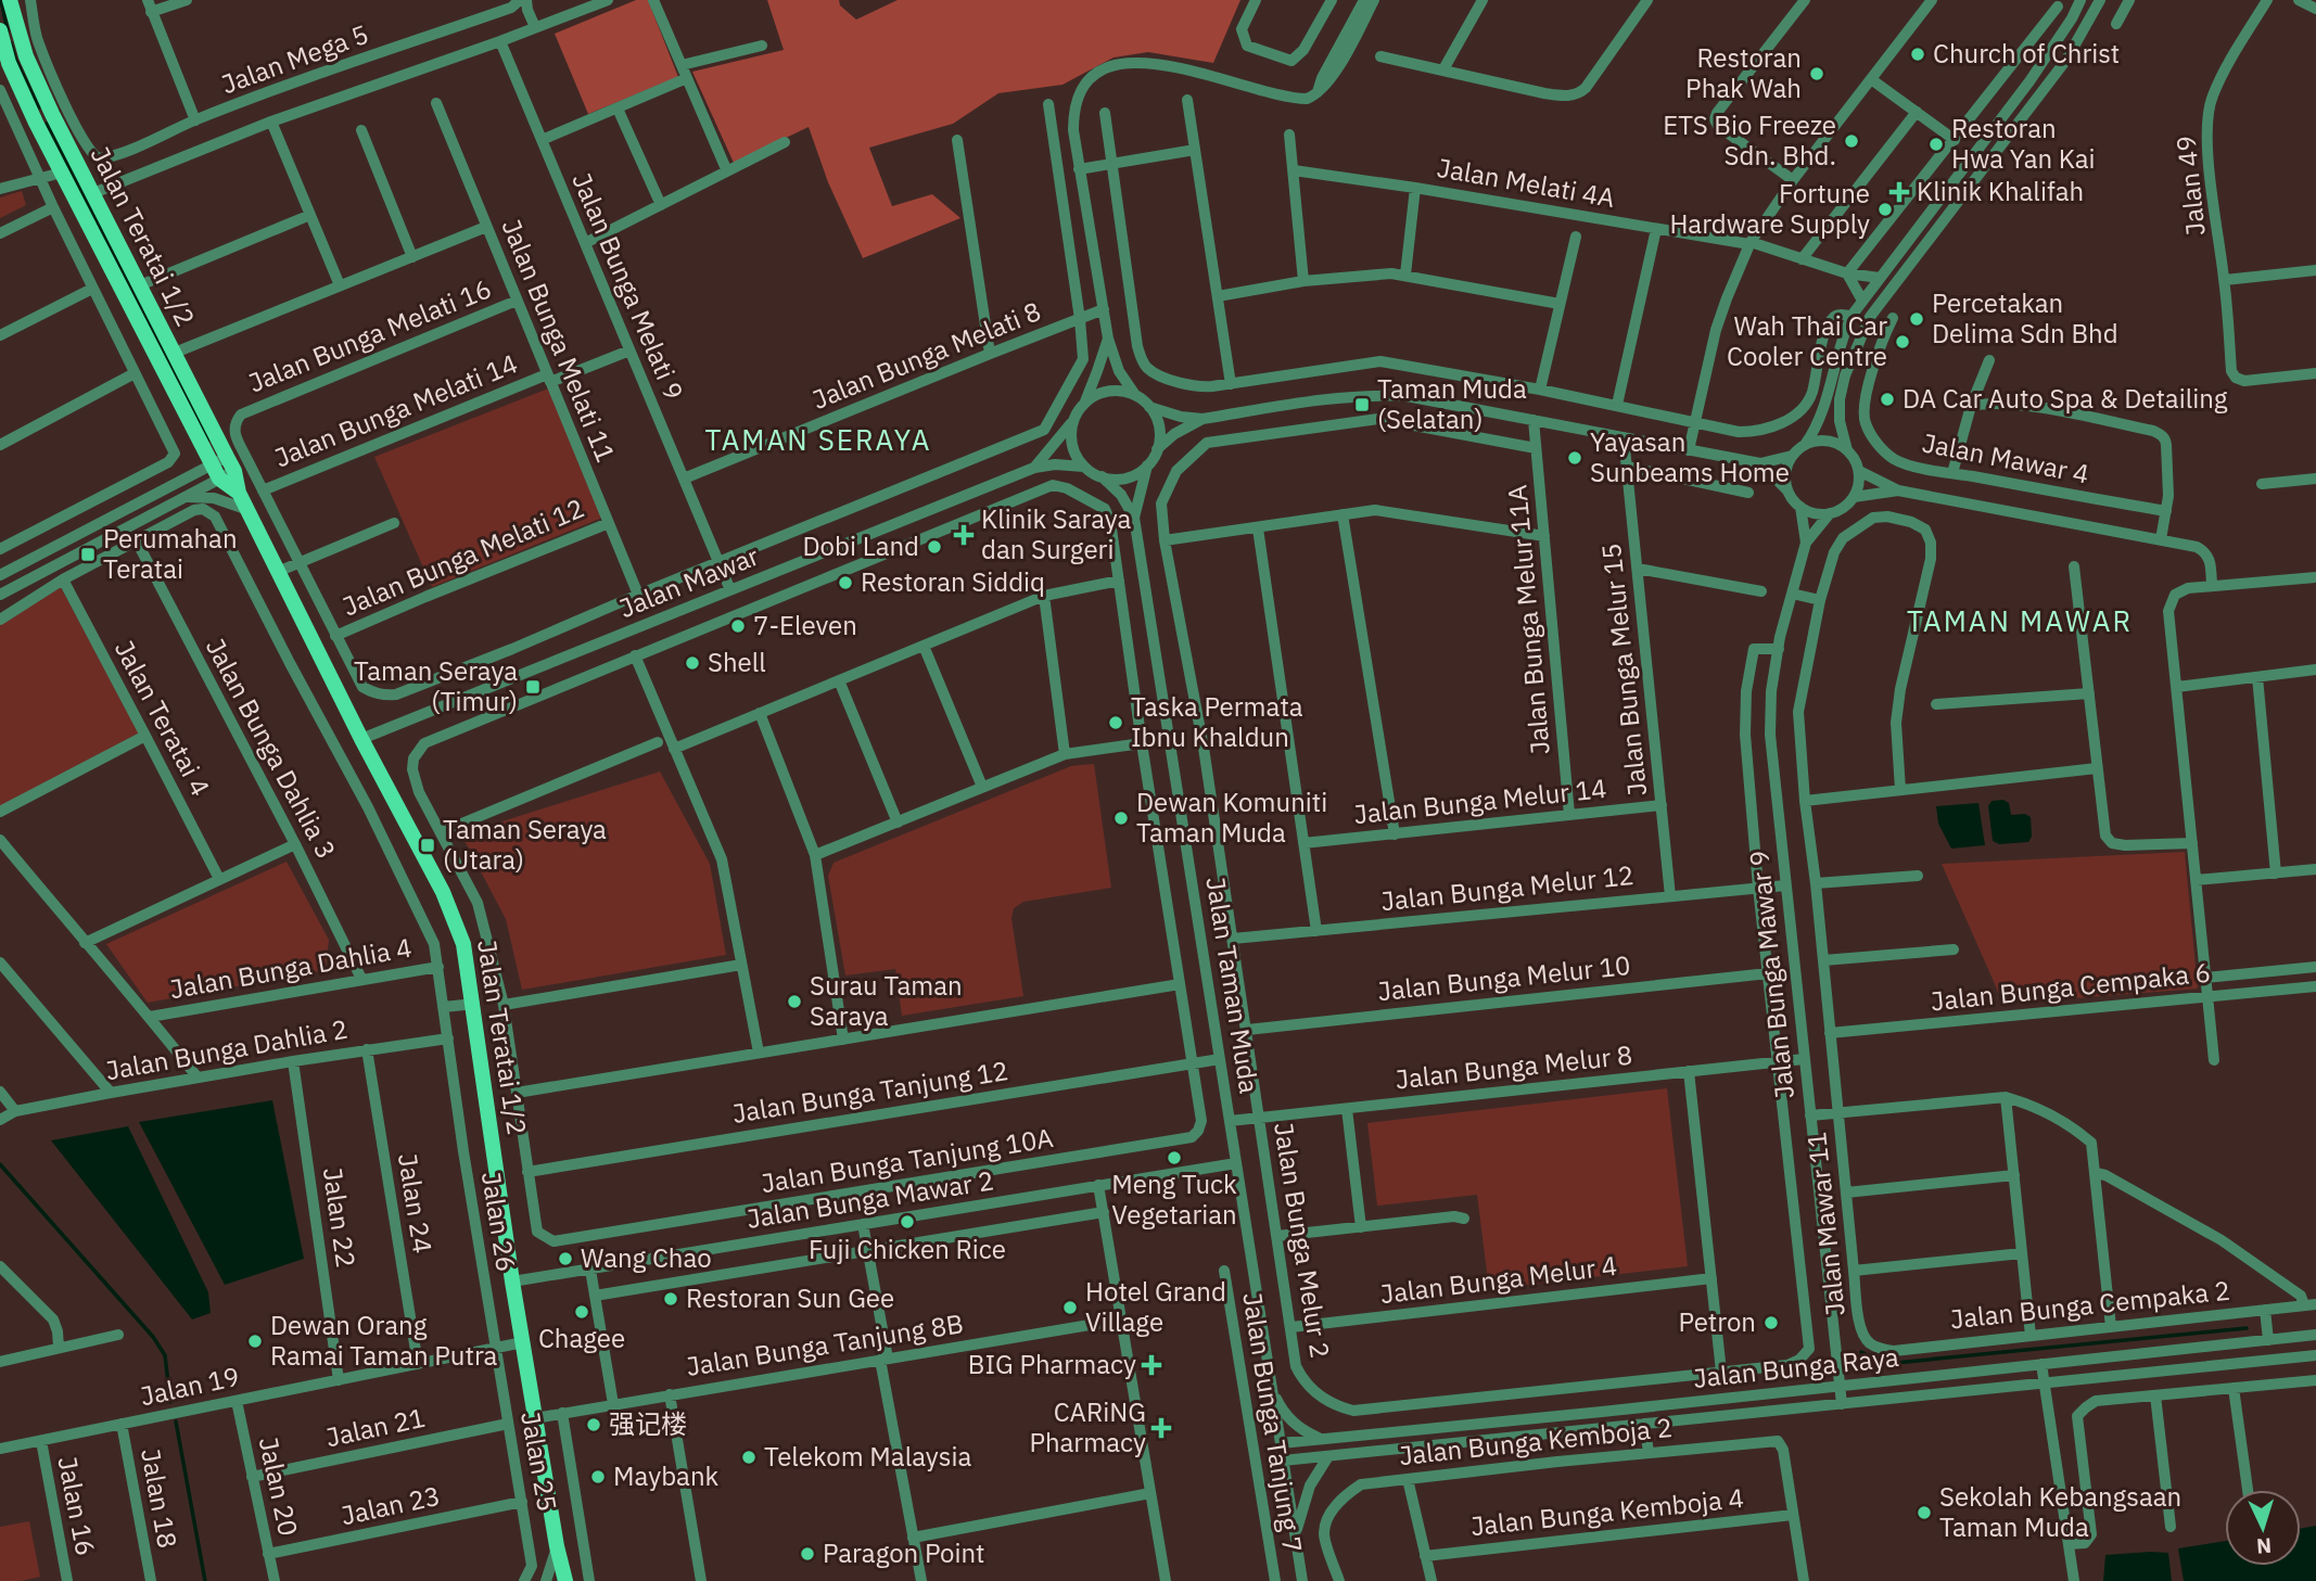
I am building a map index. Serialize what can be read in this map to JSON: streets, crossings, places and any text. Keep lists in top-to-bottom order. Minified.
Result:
{"streets":{"main road":["Jalan Teratai 1/2"],"street":["Jalan Mega 5","Jalan Melati 4A","Jalan 49","Jalan Bunga Melati 9","Jalan Bunga Melati 16","Jalan Bunga Melati 11","Jalan Bunga Melati 8","Jalan Bunga Melati 14","Jalan Mawar 4","Jalan Bunga Melati 12","Jalan Mawar","Jalan Bunga Melur 11A","Jalan Bunga Melur 15","Jalan Teratai 4","Jalan Bunga Dahlia 3","Jalan Bunga Melur 14","Jalan Bunga Melur 12","Jalan Bunga Dahlia 4","Jalan Bunga Mawar 9","Jalan Bunga Melur 10","Jalan Taman Muda","Jalan Bunga Cempaka 6","Jalan Bunga Dahlia 2","Jalan Bunga Melur 8","Jalan Bunga Tanjung 12","Jalan Bunga Tanjung 10A","Jalan Bunga Mawar 2","Jalan 24","Jalan 22","Jalan 26","Jalan Mawar 11","Jalan Bunga Melur 2","Jalan Bunga Melur 4","Jalan Bunga Cempaka 2","Jalan Bunga Tanjung 8B","Jalan Bunga Raya","Jalan 19","Jalan Bunga Tanjung 7","Jalan 21","Jalan Bunga Kemboja 2","Jalan 25","Jalan 20","Jalan 18","Jalan 16","Jalan 23","Jalan Bunga Kemboja 4"]},"crossings":[["Jalan Mega 5","Jalan Teratai 1/2"],["Jalan Teratai 1/2","Jalan Mawar"],["Jalan Teratai 1/2","Jalan Bunga Dahlia 3"],["Jalan Teratai 1/2","Jalan Bunga Dahlia 4"],["Jalan Teratai 1/2","Jalan Bunga Mawar 2"],["Jalan Teratai 1/2","Jalan 26"],["Jalan Teratai 1/2","Jalan Bunga Tanjung 8B"],["Jalan Teratai 1/2","Jalan 19"],["Jalan Bunga Melati 9","Jalan Bunga Melati 8"],["Jalan Bunga Melati 9","Jalan Bunga Melati 14"],["Jalan Bunga Melati 9","Jalan Mawar"],["Jalan Bunga Melati 16","Jalan Bunga Melati 11"],["Jalan Bunga Melati 16","Jalan Bunga Melati 14"],["Jalan Bunga Melati 11","Jalan Bunga Melati 14"],["Jalan Bunga Melati 11","Jalan Bunga Melati 12"],["Jalan Mawar","Jalan Taman Muda"],["Jalan Bunga Melur 11A","Jalan Bunga Melur 14"],["Jalan Bunga Melur 11A","Jalan Bunga Melur 2"],["Jalan Bunga Melur 15","Jalan Bunga Melur 14"],["Jalan Bunga Melur 15","Jalan Bunga Melur 12"],["Jalan Bunga Dahlia 3","Jalan Bunga Dahlia 4"],["Jalan Bunga Melur 12","Jalan Bunga Mawar 9"],["Jalan Bunga Melur 12","Jalan Bunga Melur 2"],["Jalan Bunga Dahlia 4","Jalan 26"],["Jalan Bunga Mawar 9","Jalan Bunga Melur 8"],["Jalan Bunga Mawar 9","Jalan Bunga Raya"],["Jalan Bunga Melur 10","Jalan Bunga Melur 2"],["Jalan Taman Muda","Jalan Bunga Melur 8"],["Jalan Taman Muda","Jalan Bunga Tanjung 12"],["Jalan Taman Muda","Jalan Bunga Mawar 2"],["Jalan Taman Muda","Jalan Bunga Raya"],["Jalan Bunga Cempaka 6","Jalan Mawar 11"],["Jalan Bunga Dahlia 2","Jalan 24"],["Jalan Bunga Dahlia 2","Jalan 22"],["Jalan Bunga Dahlia 2","Jalan 26"],["Jalan Bunga Melur 8","Jalan Bunga Melur 2"],["Jalan Bunga Tanjung 12","Jalan Bunga Tanjung 10A"],["Jalan 24","Jalan 19"],["Jalan 22","Jalan 19"],["Jalan 26","Jalan 19"],["Jalan 26","Jalan 25"],["Jalan Mawar 11","Jalan Bunga Cempaka 2"],["Jalan Bunga Melur 2","Jalan Bunga Melur 4"],["Jalan 19","Jalan 25"],["Jalan 19","Jalan 20"],["Jalan 19","Jalan 18"],["Jalan 19","Jalan 16"],["Jalan 21","Jalan 25"],["Jalan 21","Jalan 20"],["Jalan Bunga Kemboja 2","Jalan Bunga Kemboja 4"],["Jalan 25","Jalan 23"],["Jalan 20","Jalan 23"]],"districts":["TAMAN SERAYA","TAMAN MAWAR"],"places":{"other":["Church of Christ","Restoran Phak Wah","ETS Bio Freeze Sdn. Bhd.","Restoran Hwa Yan Kai","Fortune Hardware Supply","Percetakan Delima Sdn Bhd","Wah Thai Car Cooler Centre","DA Car Auto Spa & Detailing","Yayasan Sunbeams Home","Dobi Land","Restoran Siddiq","7-Eleven","Shell","Taska Permata Ibnu Khaldun","Dewan Komuniti Taman Muda","Surau Taman Saraya","Meng Tuck Vegetarian","Fuji Chicken Rice","Wang Chao","Restoran Sun Gee","Hotel Grand Village","Chagee","Petron","Dewan Orang Ramai Taman Putra","强记楼","Telekom Malaysia","Maybank","Sekolah Kebangsaan Taman Muda","Paragon Point"],"health":["Klinik Khalifah","Klinik Saraya dan Surgeri","BIG Pharmacy","CARiNG Pharmacy"],"transit":["Taman Muda (Selatan)","Perumahan Teratai","Taman Seraya (Timur)","Taman Seraya (Utara)"]},"north":"bottom"}
